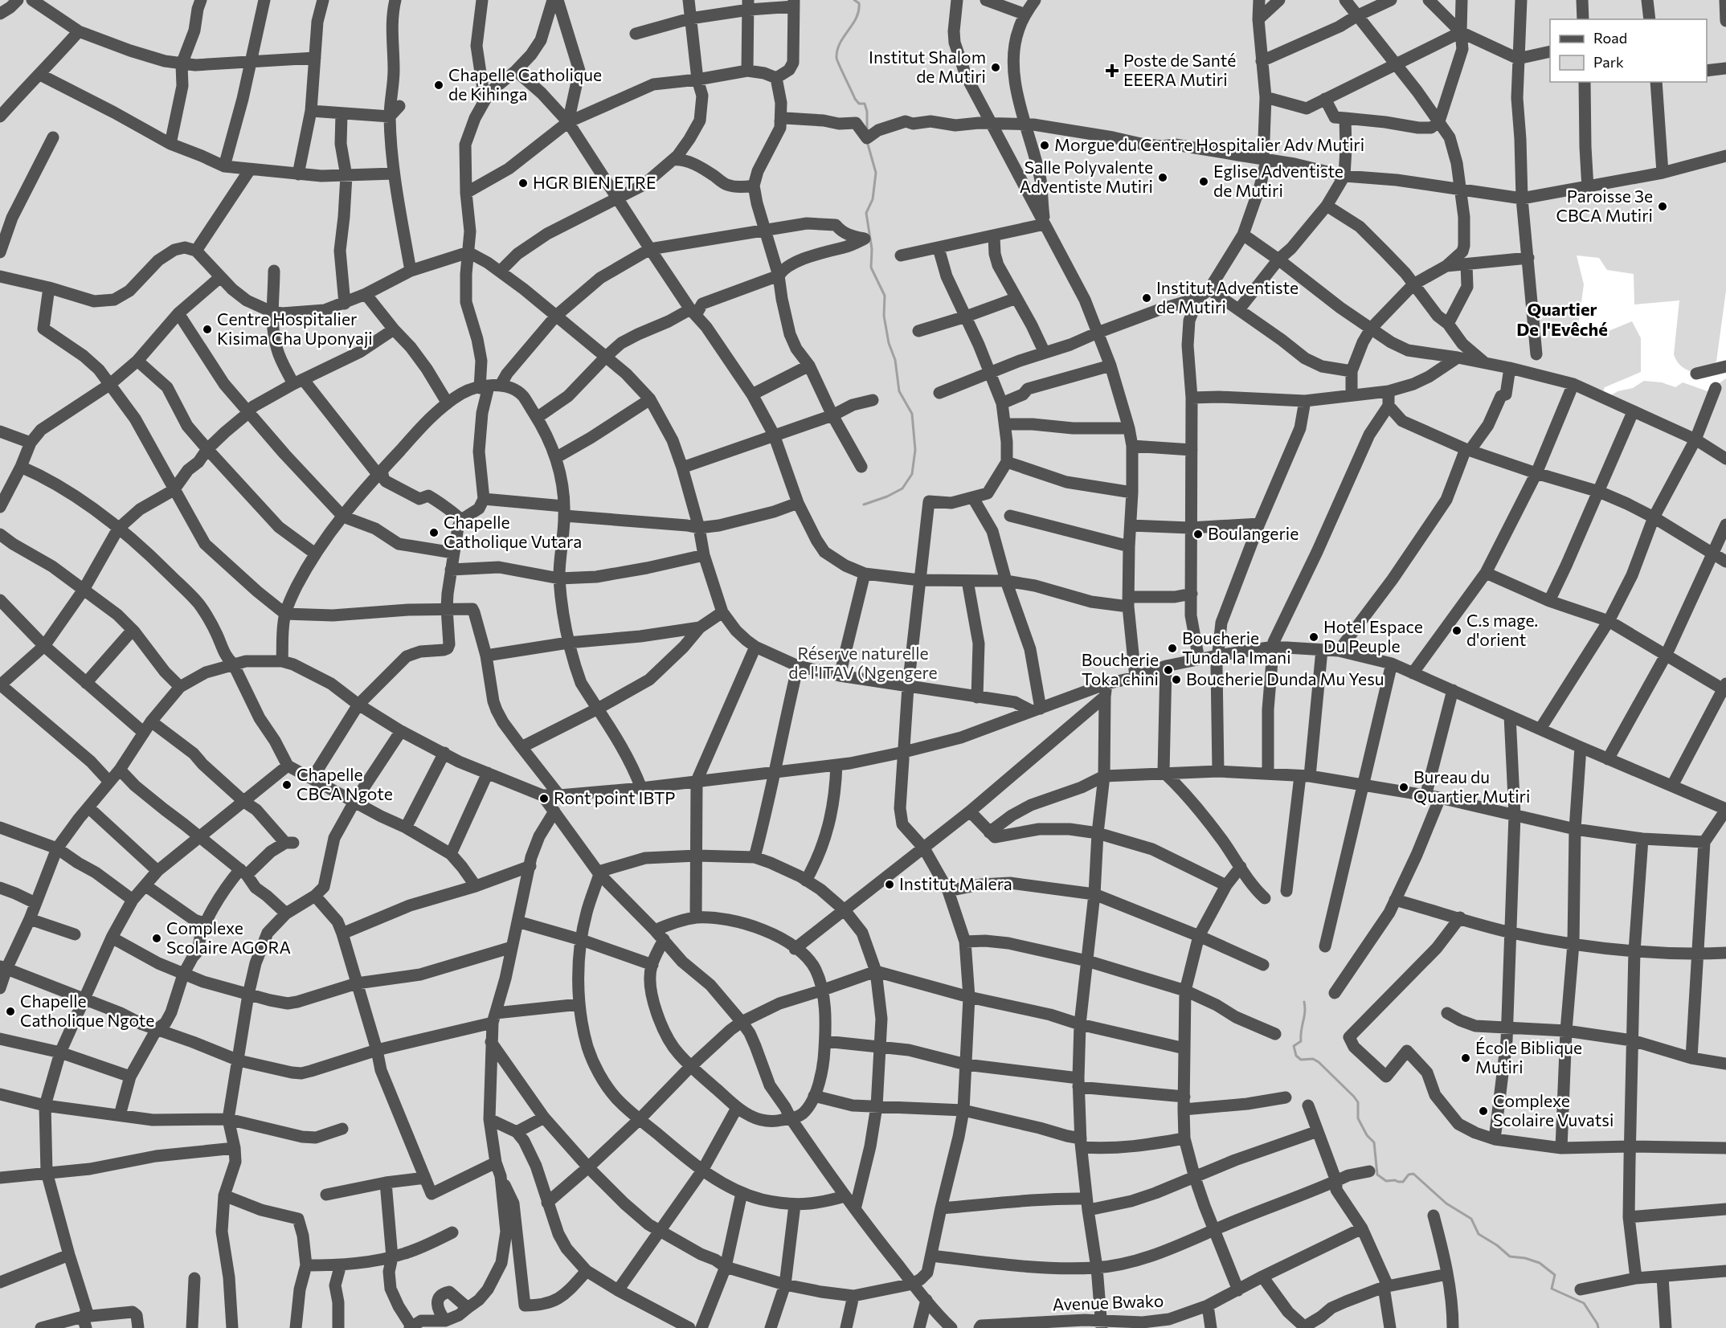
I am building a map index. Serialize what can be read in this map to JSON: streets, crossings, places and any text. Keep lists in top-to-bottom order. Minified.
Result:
{"streets":{"street":["Avenue Bwako"]},"districts":["Quartier De l'Evêché"],"parks":["Réserve naturelle de l'ITAV (Ngengere"],"places":{"other":["Institut Shalom de Mutiri","Chapelle Catholique de Kihinga","Morgue du Centre Hospitalier Adv Mutiri","Salle Polyvalente Adventiste Mutiri","Eglise Adventiste de Mutiri","HGR BIEN ETRE","Paroisse 3e CBCA Mutiri","Institut Adventiste de Mutiri","Centre Hospitalier Kisima Cha Uponyaji","Chapelle Catholique Vutara","Boulangerie","C.s mage. d'orient","Hotel Espace Du Peuple","Boucherie Tunda la Imani","Boucherie Toka chini","Boucherie Dunda Mu Yesu","Chapelle CBCA Ngote","Bureau du Quartier Mutiri","Ront point IBTP","Institut Malera","Complexe Scolaire AGORA","Chapelle Catholique Ngote","École Biblique Mutiri","Complexe Scolaire Vuvatsi"],"health":["Poste de Santé EEERA Mutiri"]},"legend":["Road","Park"]}
